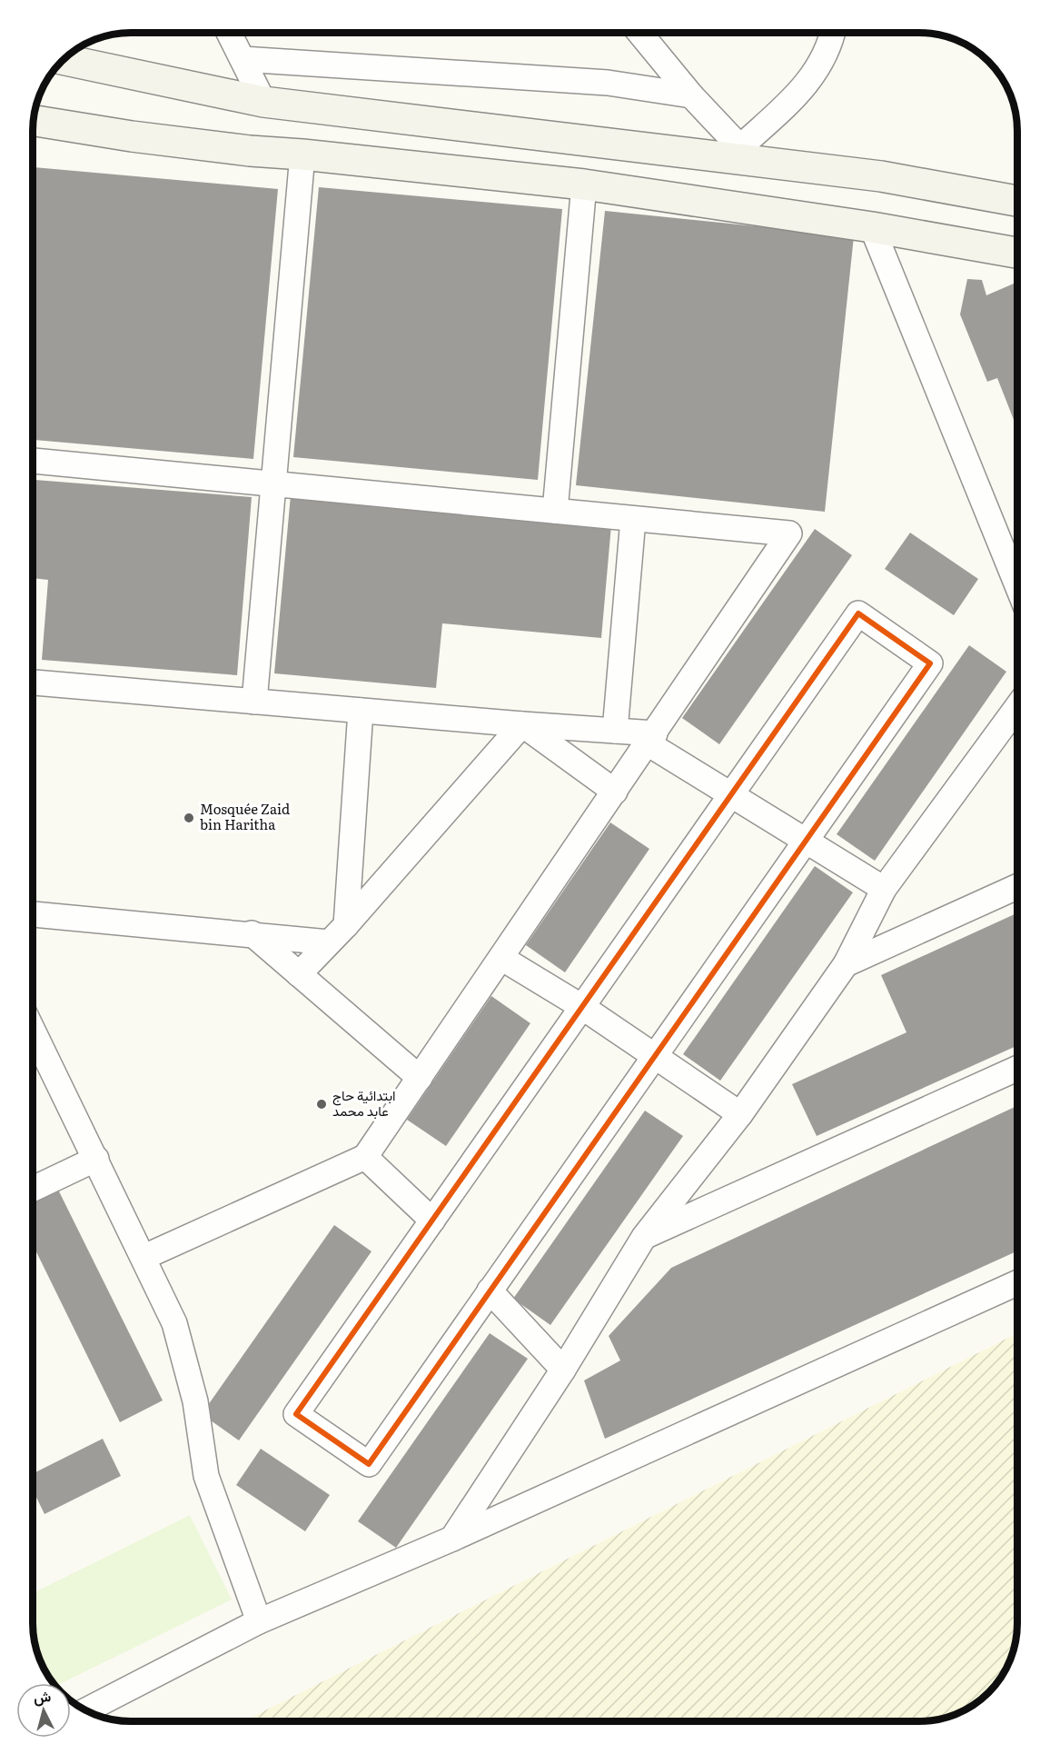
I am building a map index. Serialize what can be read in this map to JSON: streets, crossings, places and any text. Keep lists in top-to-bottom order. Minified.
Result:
{"places":["Mosquée Zaid bin Haritha","ابتدائية حاج عابد محمد"],"north":"top"}
